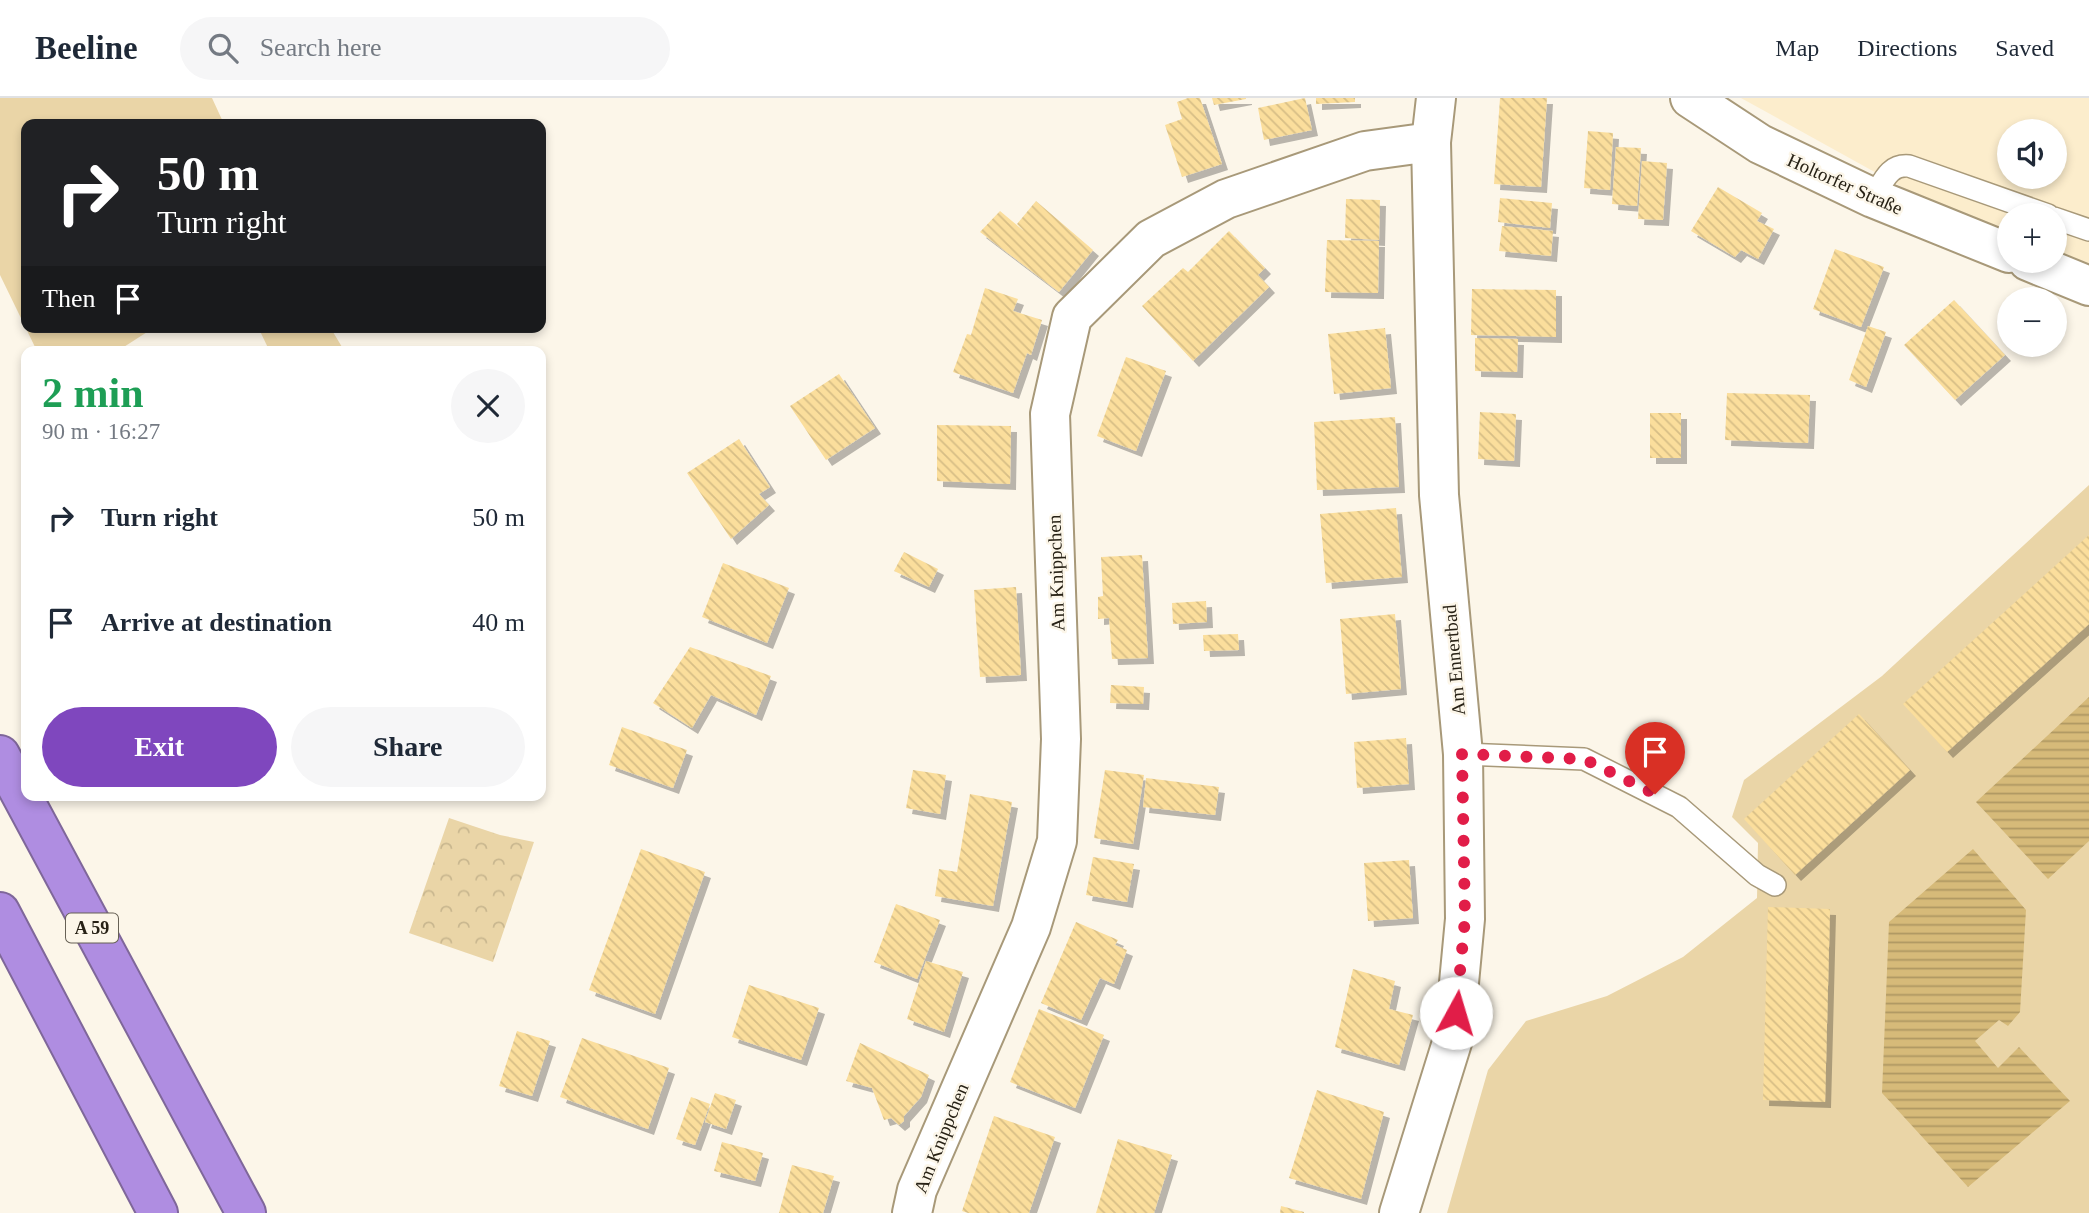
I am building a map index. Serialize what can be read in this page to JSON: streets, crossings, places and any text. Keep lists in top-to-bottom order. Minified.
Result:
{"streets":{"highway":["A 59"],"street":["Holtorfer Straße","Am Knippchen","Am Ennertbad"]},"crossings":[["Am Knippchen","Am Ennertbad"]],"page":{"header":"Beeline","search":"Search here","nav":["Map","Directions","Saved"],"map_buttons":["+","−"],"turn":["50 m","Turn right"],"then":"Then","heading":["2 min","90 m · 16:27"],"list":[{"name":"Turn right","value":"50 m"},{"name":"Arrive at destination","value":"40 m"}],"buttons":["Exit","Share"]}}
